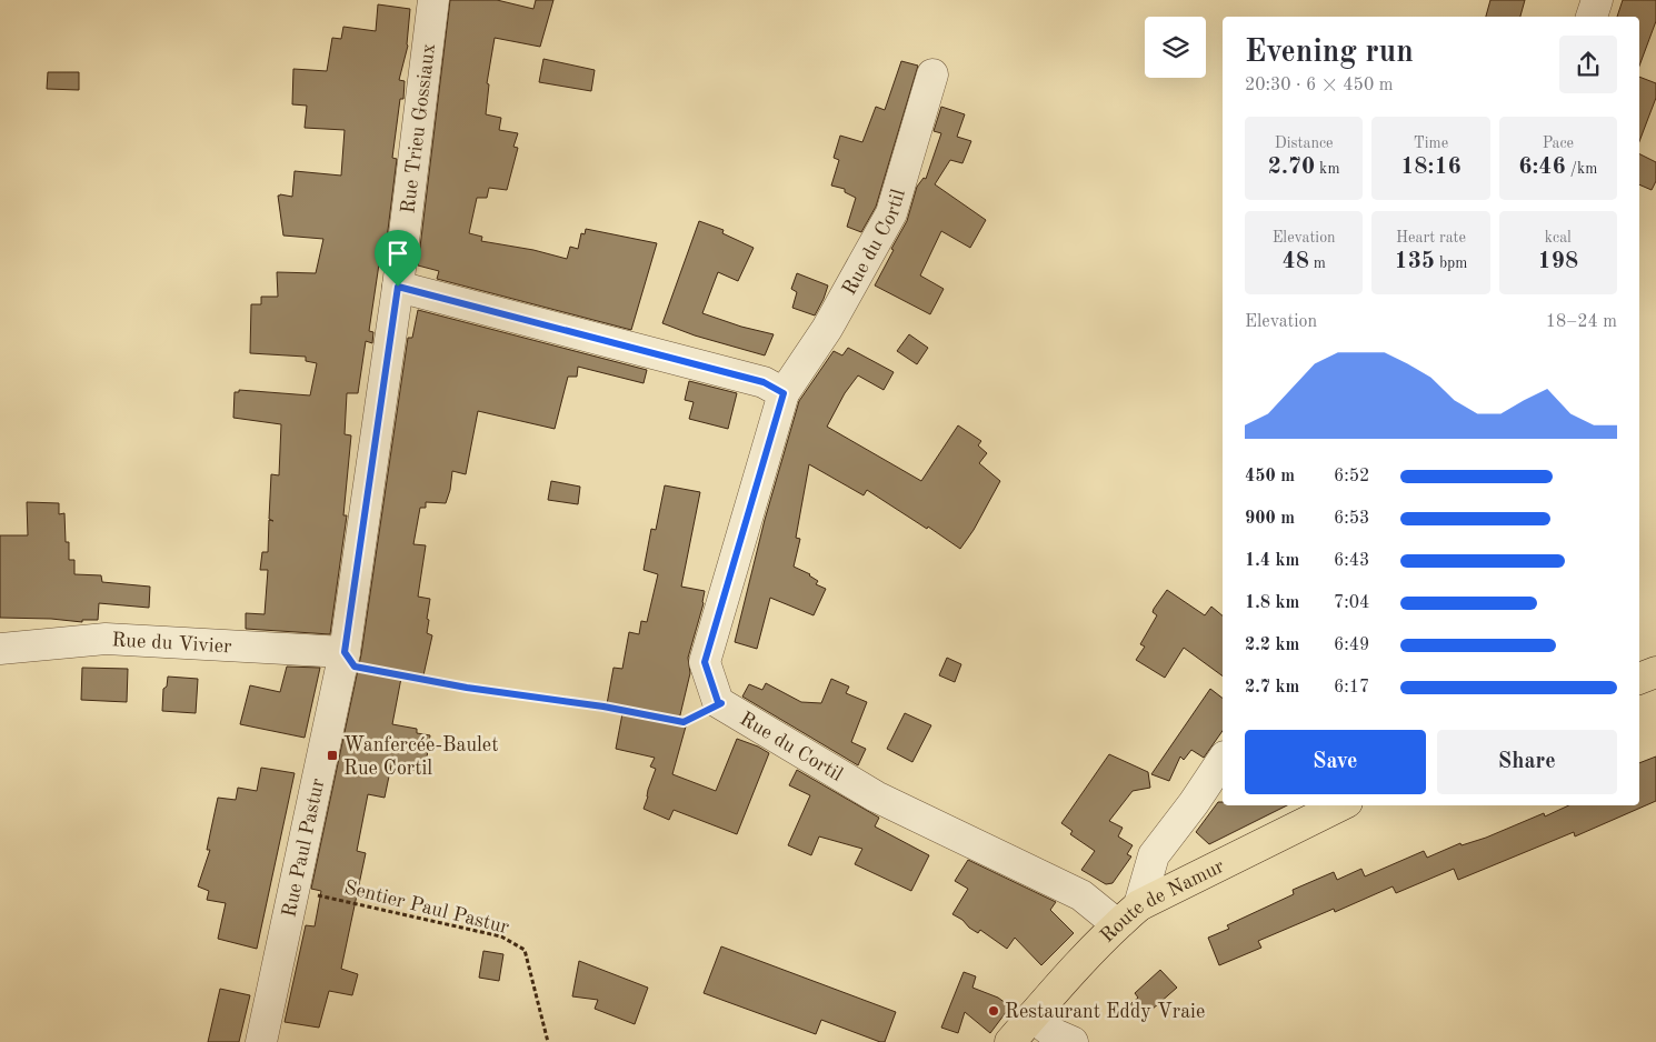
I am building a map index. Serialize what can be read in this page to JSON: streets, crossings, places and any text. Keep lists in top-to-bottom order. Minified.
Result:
{"streets":{"main road":["Route de Namur"],"street":["Rue Trieu Gossiaux","Rue du Cortil","Rue du Vivier","Rue Paul Pastur"],"path":["Sentier Paul Pastur"]},"crossings":[["Rue Trieu Gossiaux","Rue du Vivier"],["Rue Trieu Gossiaux","Rue Paul Pastur"],["Rue du Cortil","Route de Namur"],["Rue du Vivier","Rue Paul Pastur"],["Rue Paul Pastur","Sentier Paul Pastur"]],"places":{"transit":["Wanfercée-Baulet Rue Cortil"],"other":["Restaurant Eddy Vraie"]},"page":{"heading":["Evening run","20:30 · 6 × 450 m"],"stats":[["Distance","2.70 km"],["Time","18:16"],["Pace","6:46 /km"],["Elevation","48 m"],["Heart rate","135 bpm"],["kcal","198"]],"chart":["Elevation","18–24 m"],"list":[{"name":"450 m","note":"6:52"},{"name":"900 m","note":"6:53"},{"name":"1.4 km","note":"6:43"},{"name":"1.8 km","note":"7:04"},{"name":"2.2 km","note":"6:49"},{"name":"2.7 km","note":"6:17"}],"buttons":["Save","Share"]}}
